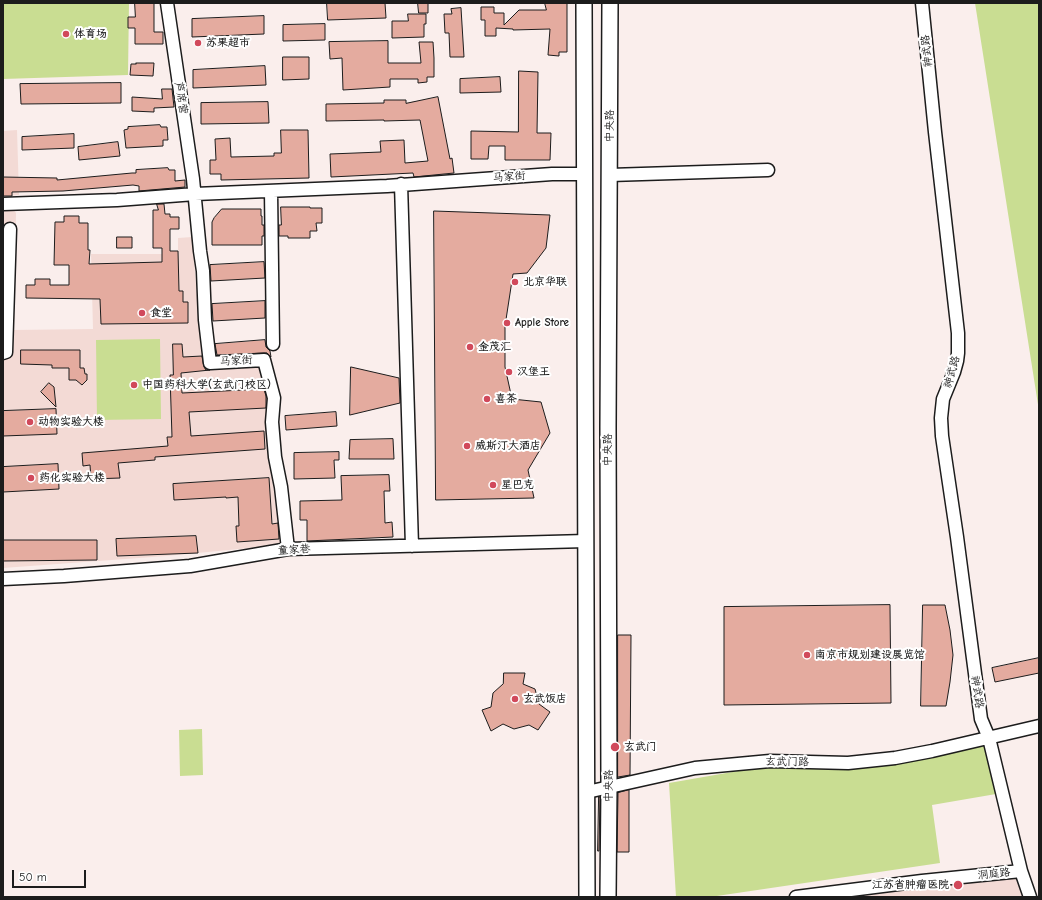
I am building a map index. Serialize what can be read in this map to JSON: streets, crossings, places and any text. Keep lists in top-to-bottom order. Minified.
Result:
{"streets":{"main road":["中央路"],"street":["神武路","芦席营","马家街","童家巷","玄武门路","洞庭路"]},"crossings":[["神武路","玄武门路"],["神武路","洞庭路"],["芦席营","马家街"],["中央路","马家街"],["中央路","童家巷"],["中央路","玄武门路"],["马家街","童家巷"]],"places":["体育场","苏果超市","北京华联","食堂","Apple Store","金茂汇","汉堡王","中国药科大学(玄武门校区)","喜茶","动物实验大楼","威斯汀大酒店","药化实验大楼","星巴克","南京市规划建设展览馆","玄武饭店","玄武门","江苏省肿瘤医院"],"scale_bar":"50 m"}
